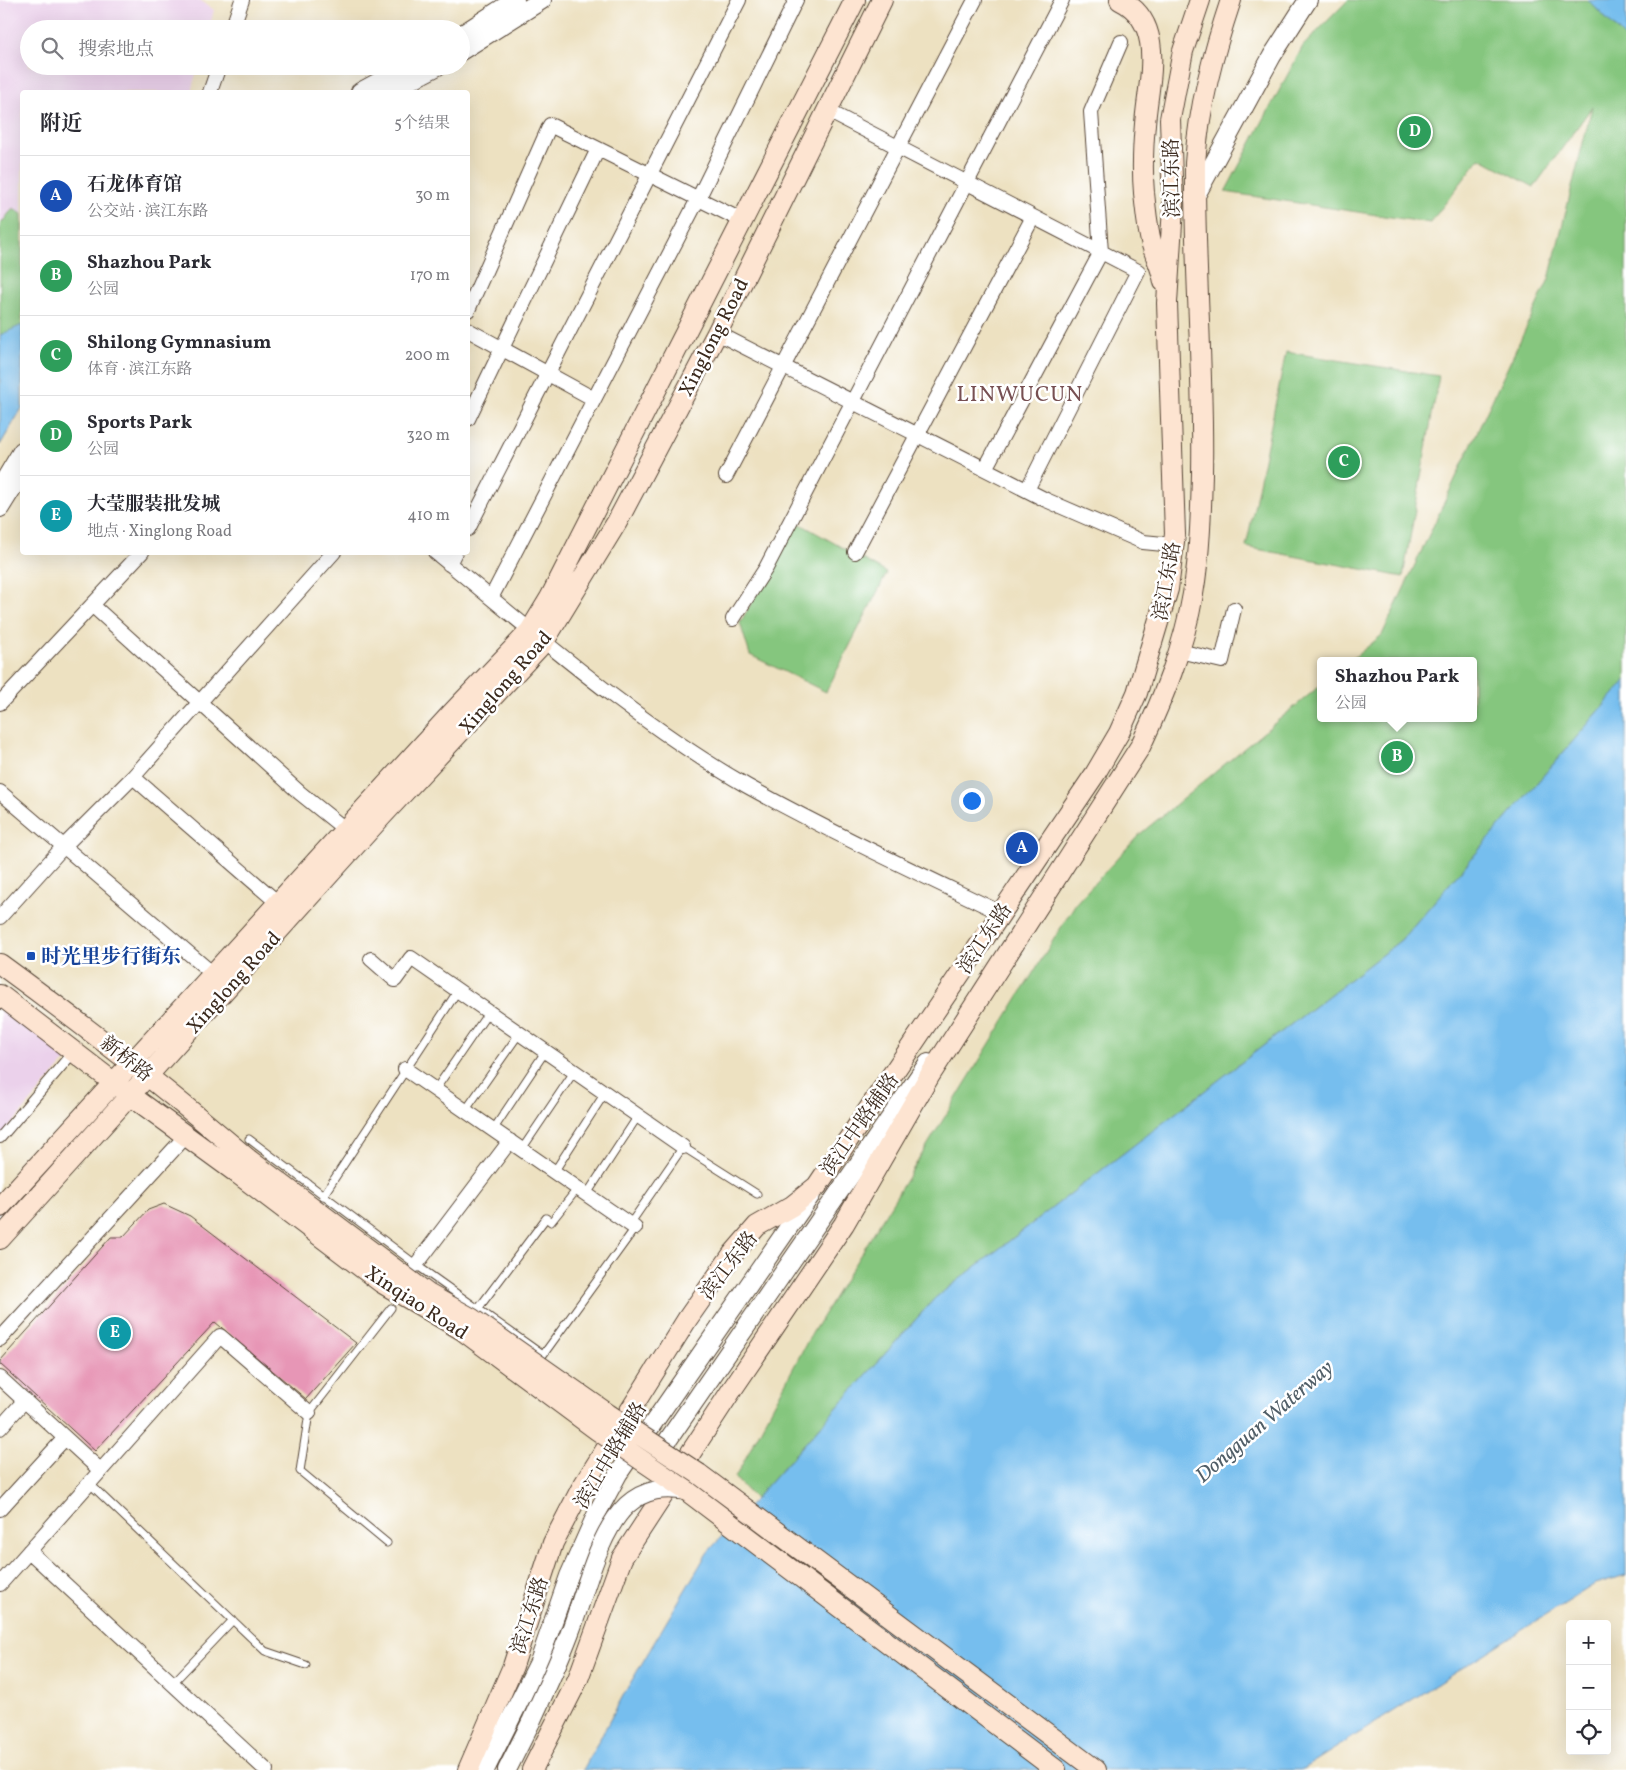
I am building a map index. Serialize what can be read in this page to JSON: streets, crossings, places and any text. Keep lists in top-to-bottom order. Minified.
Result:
{"streets":{"main road":["滨江东路","Xinglong Road","新桥路","Xinqiao Road"],"street":["滨江中路辅路"]},"crossings":[["滨江东路","滨江中路辅路"],["Xinglong Road","新桥路"],["新桥路","Xinqiao Road"],["滨江中路辅路","Xinqiao Road"]],"districts":["LINWUCUN"],"water":["Dongguan Waterway"],"places":{"transit":["时光里步行街东"]},"page":{"search":"搜索地点","heading":["附近","5个结果"],"pins":["D","C","B","A","E"],"list":[{"mark":"A","name":"石龙体育馆","note":"公交站 · 滨江东路","value":"30 m"},{"mark":"B","name":"Shazhou Park","note":"公园","value":"170 m"},{"mark":"C","name":"Shilong Gymnasium","note":"体育 · 滨江东路","value":"200 m"},{"mark":"D","name":"Sports Park","note":"公园","value":"320 m"},{"mark":"E","name":"大莹服装批发城","note":"地点 · Xinglong Road","value":"410 m"}],"popup":["Shazhou Park","公园"],"map_buttons":["+","−"]}}
